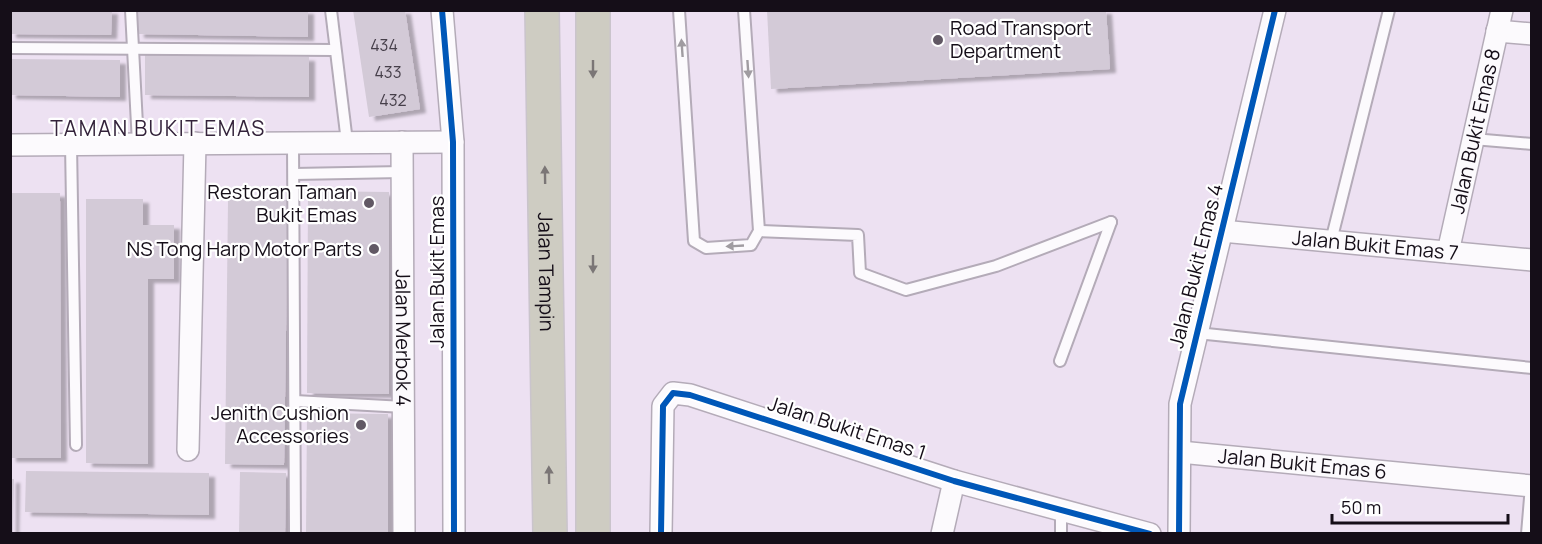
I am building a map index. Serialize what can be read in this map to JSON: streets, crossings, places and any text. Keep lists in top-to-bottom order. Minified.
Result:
{"streets":{"highway":["Jalan Tampin"],"street":["Jalan Bukit Emas 8","Jalan Bukit Emas 7","Jalan Bukit Emas 4","Jalan Bukit Emas","Jalan Merbok 4","Jalan Bukit Emas 1","Jalan Bukit Emas 6"]},"crossings":[["Jalan Bukit Emas 8","Jalan Bukit Emas 7"],["Jalan Bukit Emas 7","Jalan Bukit Emas 4"],["Jalan Bukit Emas 4","Jalan Bukit Emas 6"]],"districts":["TAMAN BUKIT EMAS"],"places":["Road Transport Department","Restoran Taman Bukit Emas","NS Tong Harp Motor Parts","Jenith Cushion Accessories"],"house_numbers":["434","433","432"],"scale_bar":"50 m"}
